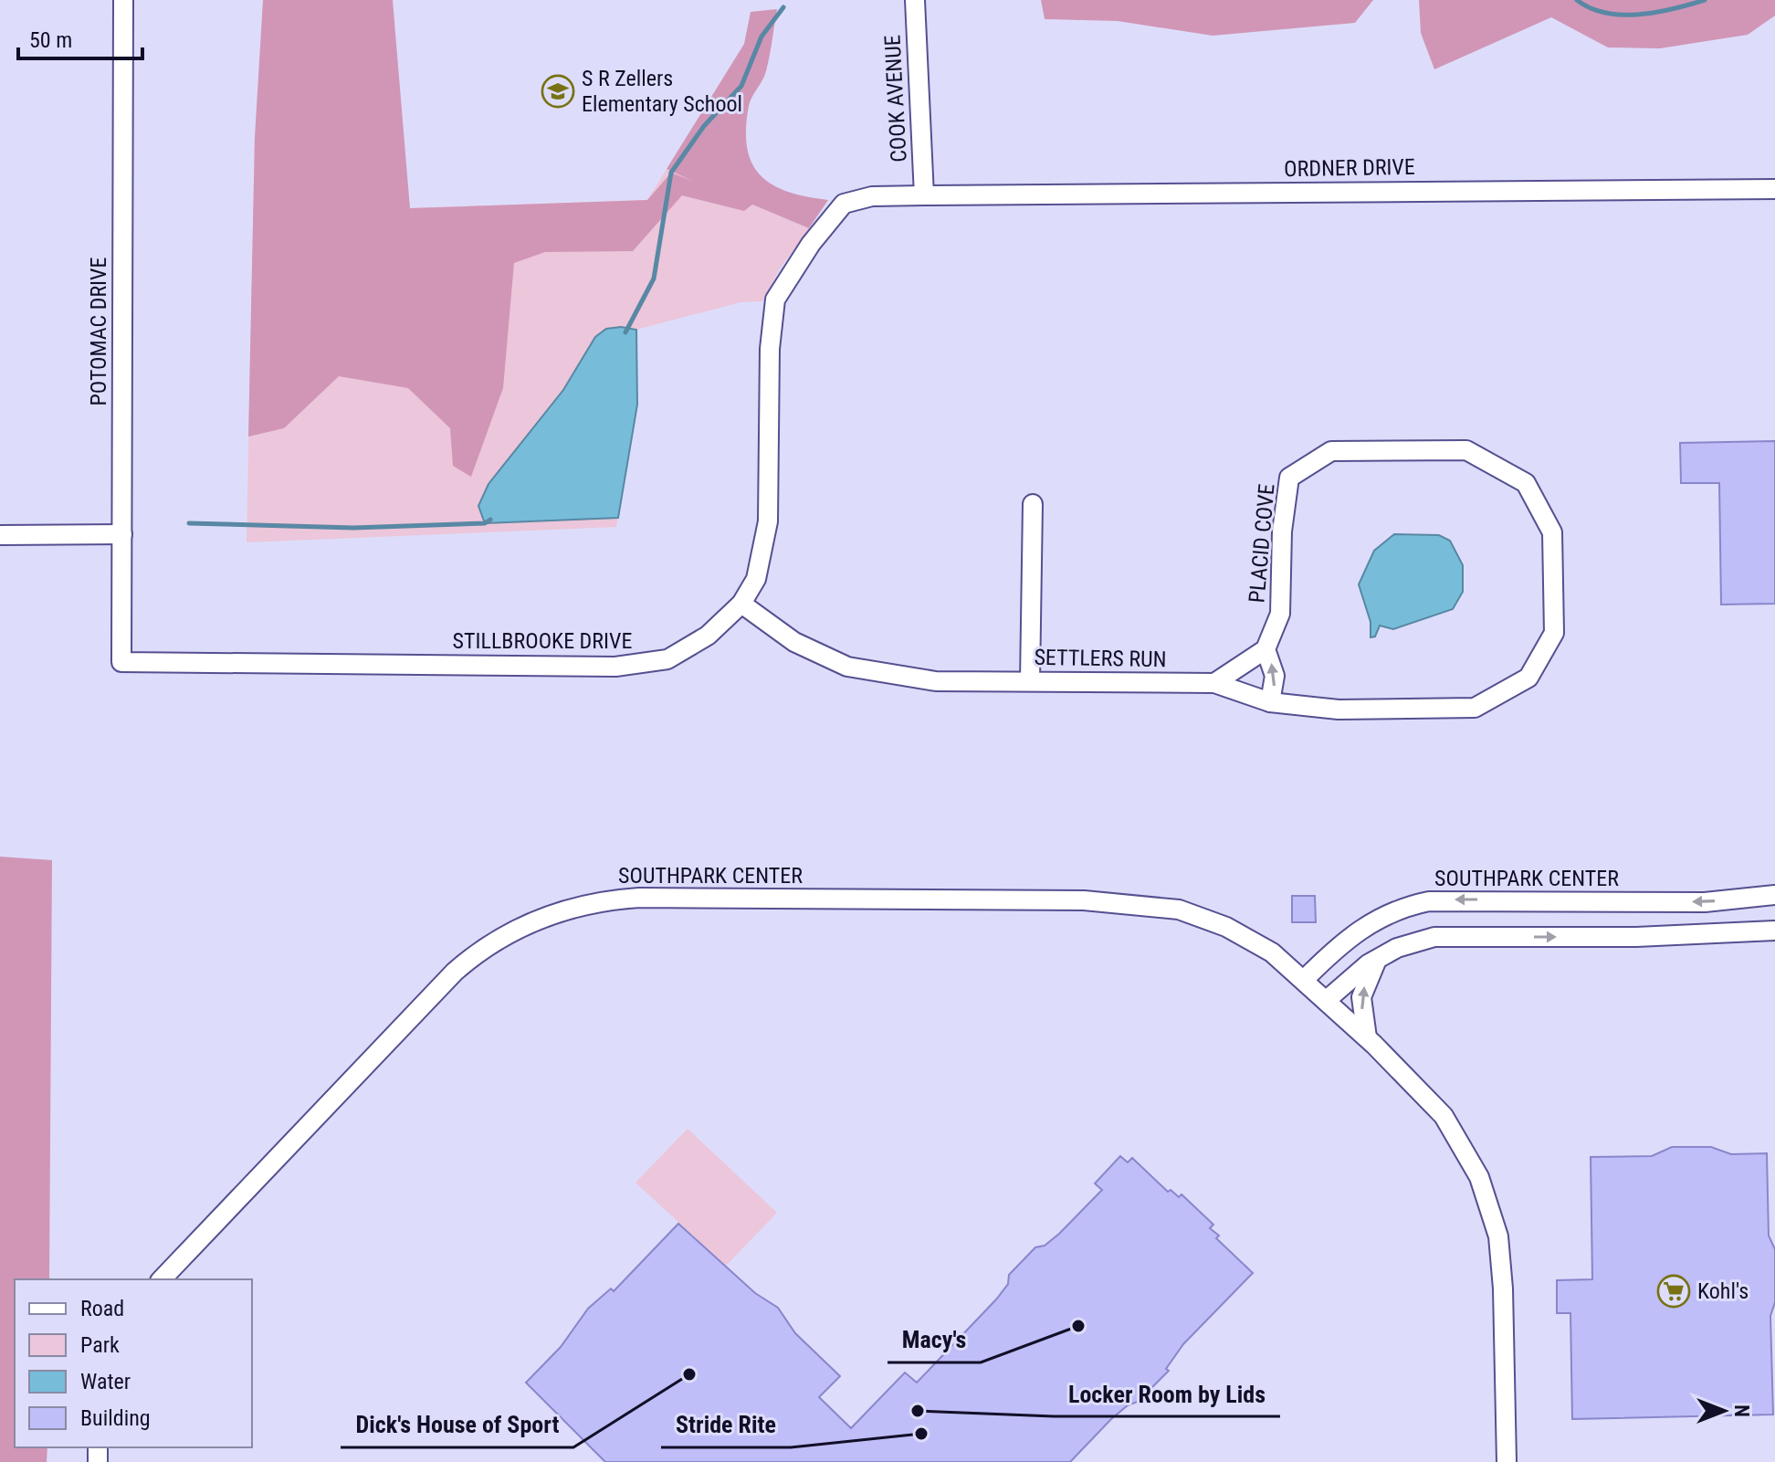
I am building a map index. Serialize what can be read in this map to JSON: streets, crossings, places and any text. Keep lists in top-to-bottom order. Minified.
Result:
{"streets":{"street":["COOK AVENUE","ORDNER DRIVE","POTOMAC DRIVE","PLACID COVE","STILLBROOKE DRIVE","SETTLERS RUN","SOUTHPARK CENTER"]},"crossings":[["COOK AVENUE","ORDNER DRIVE"],["COOK AVENUE","STILLBROOKE DRIVE"],["ORDNER DRIVE","STILLBROOKE DRIVE"],["POTOMAC DRIVE","STILLBROOKE DRIVE"],["PLACID COVE","SETTLERS RUN"],["STILLBROOKE DRIVE","SETTLERS RUN"]],"places":{"school or university":["S R Zellers Elementary School"],"supermarket":["Kohl's"],"other":["Macy's","Dick's House of Sport","Locker Room by Lids","Stride Rite"]},"legend":["Road","Park","Water","Building"],"scale_bar":"50 m","north":"right"}
